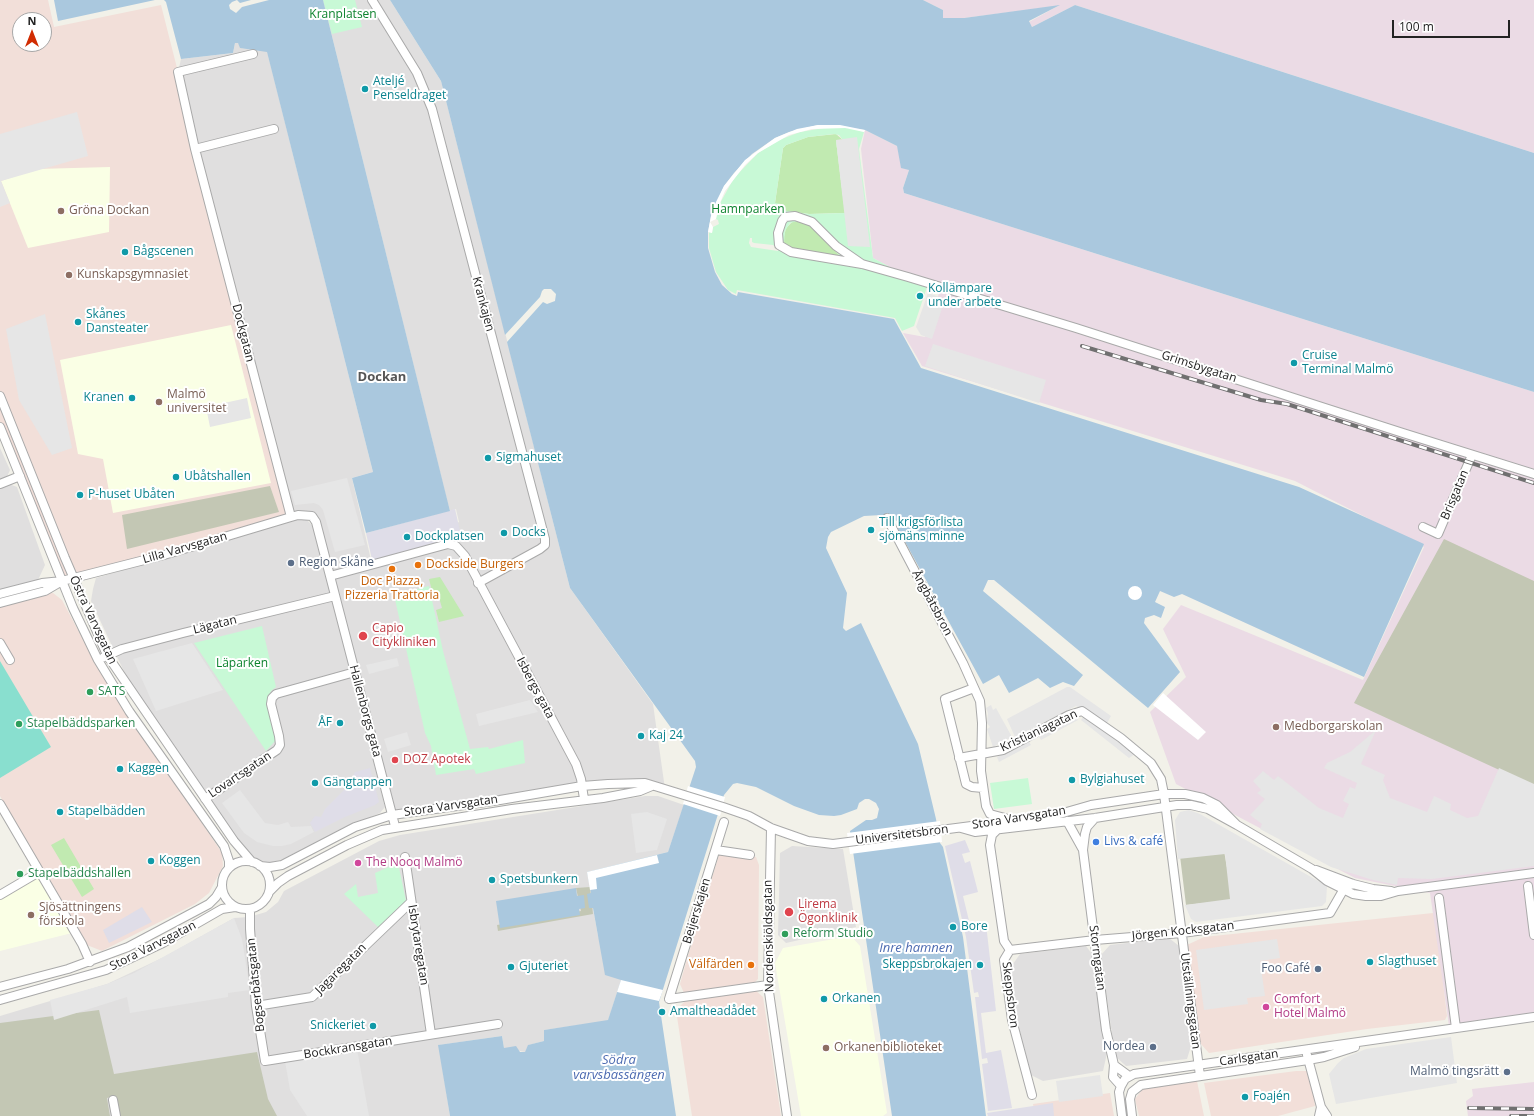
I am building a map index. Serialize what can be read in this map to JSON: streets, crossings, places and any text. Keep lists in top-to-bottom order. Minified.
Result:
{"streets":{"street":["Krankajen","Dockgatan","Grimsbygatan","Brisgatan","Lilla Varvsgatan","Ångbåtsbron","Östra Varvsgatan","Lägatan","Isbergs gata","Hallenborgs gata","Kristianiagatan","Lovartsgatan","Stora Varvsgatan","Universitetsbron","Beijerskajen","Jörgen Kocksgatan","Nordenskiöldsgatan","Isbrytaregatan","Stormgatan","Jagaregatan","Bogserbåtsgatan","Skeppsbron","Utställningsgatan","Bockkransgatan","Carlsgatan"]},"crossings":[["Krankajen","Isbergs gata"],["Dockgatan","Lilla Varvsgatan"],["Grimsbygatan","Brisgatan"],["Lilla Varvsgatan","Östra Varvsgatan"],["Ångbåtsbron","Kristianiagatan"],["Ångbåtsbron","Stora Varvsgatan"],["Östra Varvsgatan","Lägatan"],["Östra Varvsgatan","Lovartsgatan"],["Östra Varvsgatan","Stora Varvsgatan"],["Östra Varvsgatan","Bogserbåtsgatan"],["Lägatan","Hallenborgs gata"],["Isbergs gata","Stora Varvsgatan"],["Hallenborgs gata","Lovartsgatan"],["Hallenborgs gata","Stora Varvsgatan"],["Kristianiagatan","Stora Varvsgatan"],["Kristianiagatan","Utställningsgatan"],["Stora Varvsgatan","Universitetsbron"],["Stora Varvsgatan","Nordenskiöldsgatan"],["Stora Varvsgatan","Stormgatan"],["Stora Varvsgatan","Bogserbåtsgatan"],["Stora Varvsgatan","Skeppsbron"],["Stora Varvsgatan","Utställningsgatan"],["Universitetsbron","Nordenskiöldsgatan"],["Beijerskajen","Nordenskiöldsgatan"],["Jörgen Kocksgatan","Stormgatan"],["Jörgen Kocksgatan","Skeppsbron"],["Jörgen Kocksgatan","Utställningsgatan"],["Isbrytaregatan","Jagaregatan"],["Isbrytaregatan","Bockkransgatan"],["Stormgatan","Carlsgatan"],["Jagaregatan","Bogserbåtsgatan"],["Bogserbåtsgatan","Bockkransgatan"],["Utställningsgatan","Carlsgatan"]],"districts":["Dockan"],"water":["Inre hamnen","Södra varvsbassängen"],"parks":["Kranplatsen","Hamnparken","Läparken"],"places":["Ateljé Penseldraget","Gröna Dockan","Bågscenen","Kunskapsgymnasiet","Kollämpare under arbete","Skånes Dansteater","Cruise Terminal Malmö","Kranen","Malmö universitet","Sigmahuset","Ubåtshallen","P-huset Ubåten","Till krigsförlista sjömäns minne","Docks","Dockplatsen","Region Skåne","Dockside Burgers","Doc Piazza, Pizzeria Trattoria","Capio Citykliniken","SATS","ÅF","Stapelbäddsparken","Medborgarskolan","Kaj 24","DOZ Apotek","Kaggen","Bylgiahuset","Gängtappen","Stapelbädden","Livs & café","Koggen","The Nooq Malmö","Stapelbäddshallen","Spetsbunkern","Lirema Ögonklinik","Sjösättningens förskola","Bore","Reform Studio","Slagthuset","Välfärden","Skeppsbrokajen","Gjuteriet","Foo Café","Orkanen","Comfort Hotel Malmö","Amaltheadådet","Snickeriet","Nordea","Orkanenbiblioteket","Malmö tingsrätt","Foajén"],"scale_bar":"100 m","north":"top"}
